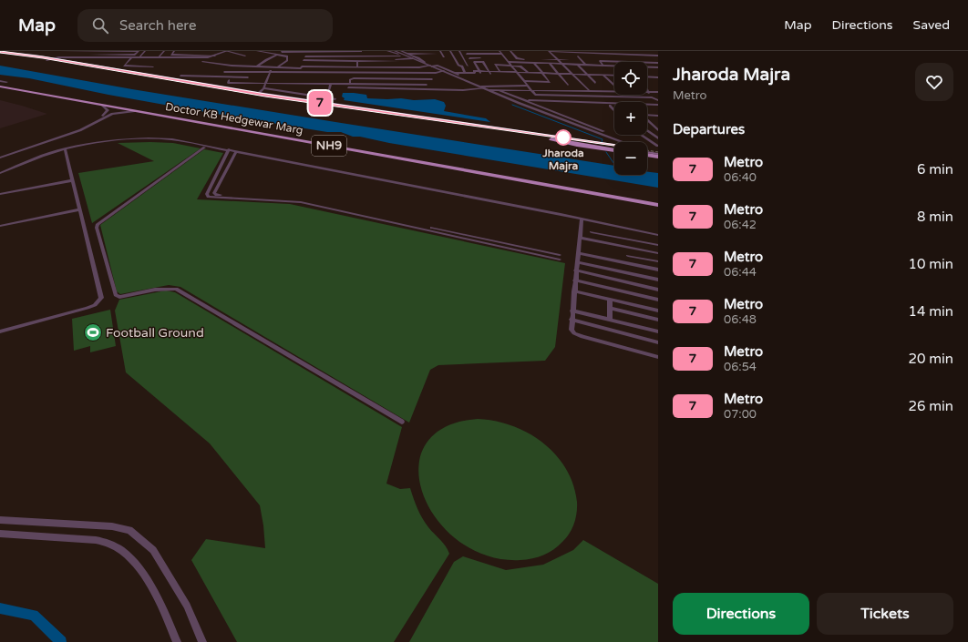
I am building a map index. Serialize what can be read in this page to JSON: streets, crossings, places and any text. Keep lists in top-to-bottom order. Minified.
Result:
{"streets":{"highway":["Doctor KB Hedgewar Marg","NH9"]},"places":{"other":["Jharoda Majra"],"sports":["Football Ground"]},"lines":["metro line 7"],"page":{"header":"Map","search":"Search here","nav":["Map","Directions","Saved"],"on_map":"7","heading":[["Jharoda Majra","Metro"],"Departures"],"map_buttons":["+","−"],"list":[{"mark":"7","name":"Metro","note":"06:40","value":"6 min"},{"mark":"7","name":"Metro","note":"06:42","value":"8 min"},{"mark":"7","name":"Metro","note":"06:44","value":"10 min"},{"mark":"7","name":"Metro","note":"06:48","value":"14 min"},{"mark":"7","name":"Metro","note":"06:54","value":"20 min"},{"mark":"7","name":"Metro","note":"07:00","value":"26 min"}],"buttons":["Directions","Tickets"]}}
